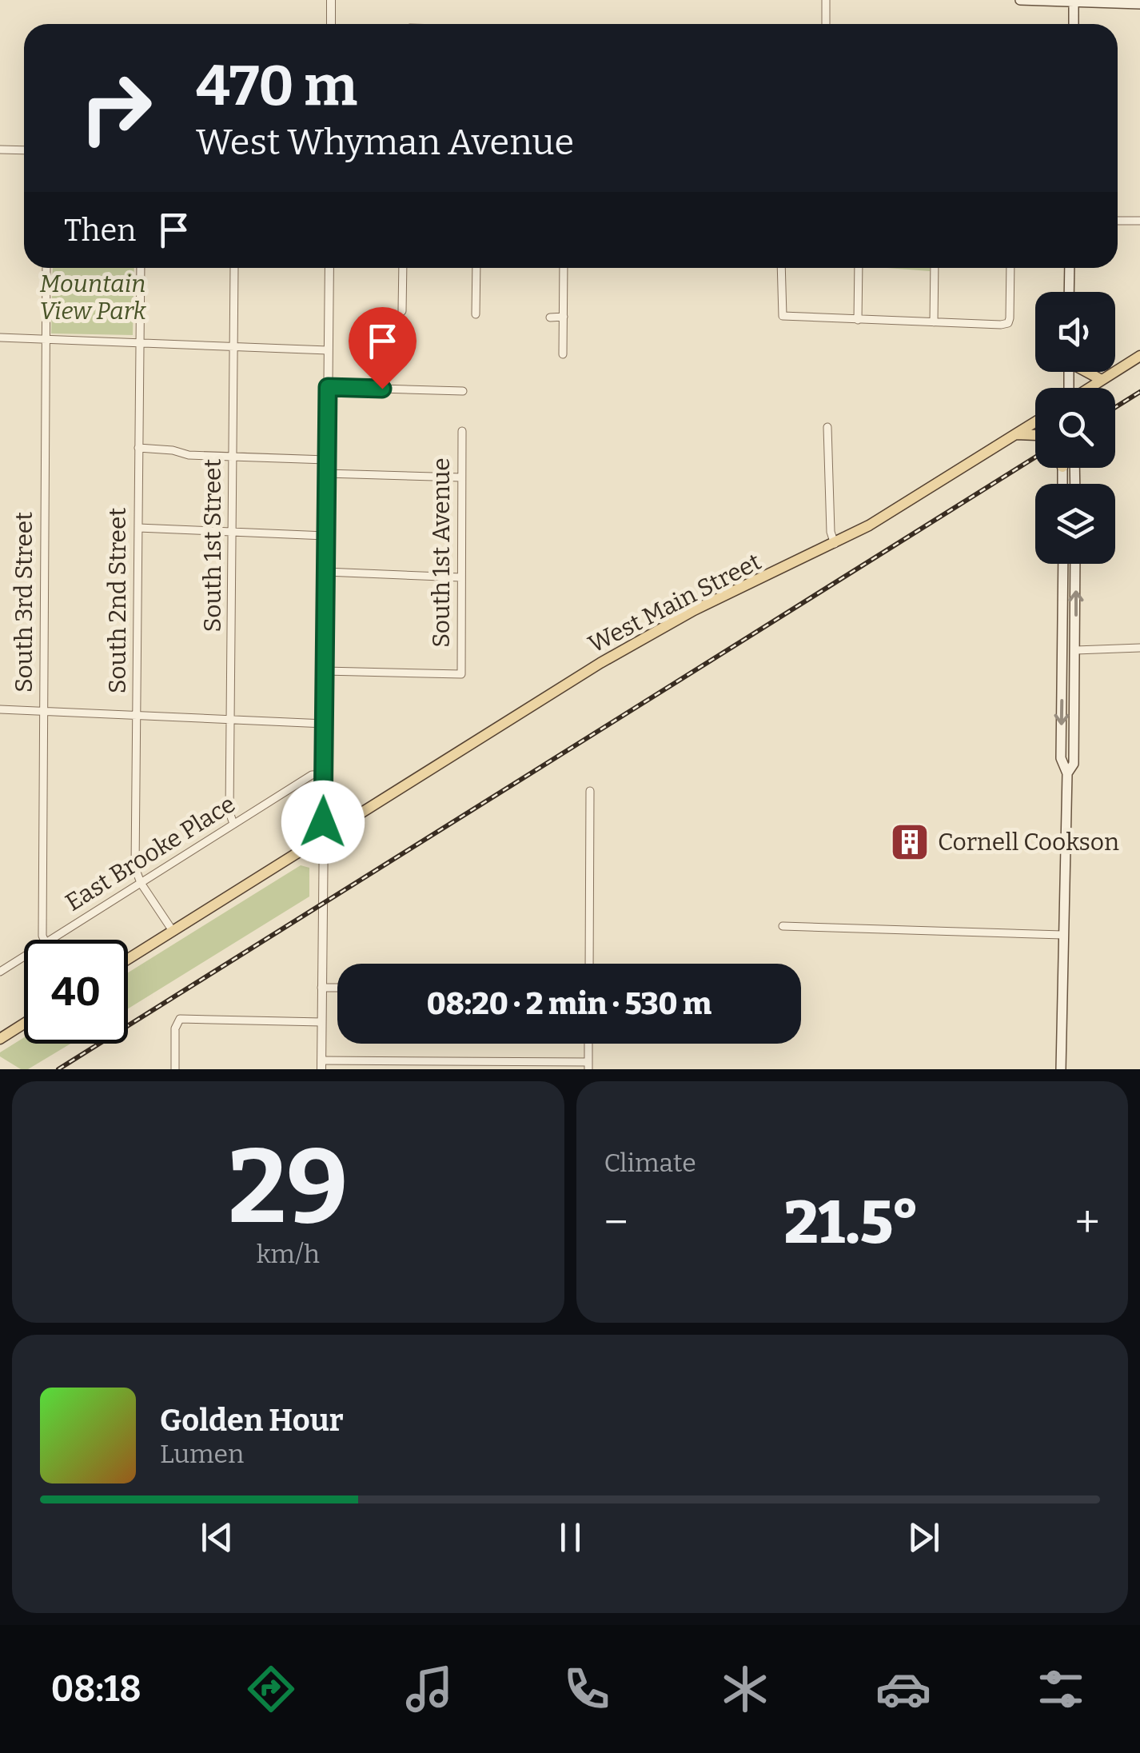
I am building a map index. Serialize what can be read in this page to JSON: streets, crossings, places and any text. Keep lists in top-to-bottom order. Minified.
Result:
{"streets":{"main road":["West Main Street"],"street":["South 1st Street","South 1st Avenue","South 2nd Street","South 3rd Street","East Brooke Place"]},"crossings":[["South 1st Street","East Brooke Place"],["South 2nd Street","West Main Street"],["South 2nd Street","East Brooke Place"]],"parks":["Mountain View Park"],"places":{"building":["Cornell Cookson"]},"page":{"turn":["470 m","West Whyman Avenue"],"then":"Then","limit":"40","trip":"08:20 · 2 min · 530 m","tile":[["29","km/h"],"Climate"],"heat":["−","21.5°","+"],"song":["Golden Hour","Lumen"],"tabs":"08:18"}}
